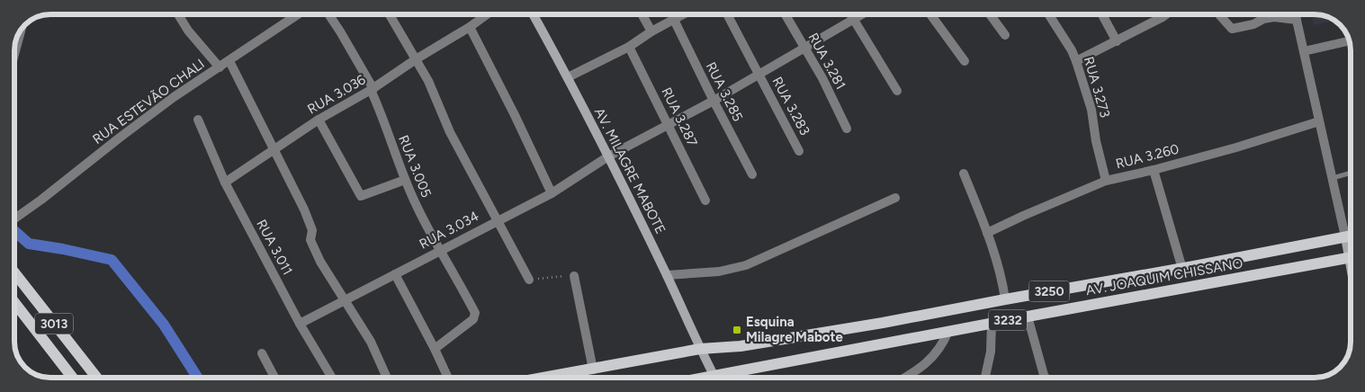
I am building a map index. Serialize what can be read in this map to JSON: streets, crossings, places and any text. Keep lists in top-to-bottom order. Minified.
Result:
{"streets":{"main road":["AV. JOAQUIM CHISSANO","3250","3232","3013"],"street":["RUA 3.281","RUA 3.273","RUA 3.285","RUA 3.036","RUA ESTEVÃO CHALI","RUA 3.283","RUA 3.287","RUA 3.260","RUA 3.005","AV. MILAGRE MABOTE","RUA 3.034","RUA 3.011"]},"crossings":[["RUA 3.281","RUA 3.034"],["RUA 3.273","RUA 3.260"],["RUA 3.285","RUA 3.034"],["RUA 3.036","RUA 3.005"],["RUA 3.036","RUA 3.011"],["RUA 3.283","RUA 3.034"],["RUA 3.287","RUA 3.034"],["RUA 3.005","RUA 3.034"],["AV. MILAGRE MABOTE","RUA 3.034"],["AV. MILAGRE MABOTE","AV. JOAQUIM CHISSANO"],["RUA 3.034","RUA 3.011"]],"places":{"transit":["Esquina Milagre Mabote"]}}
